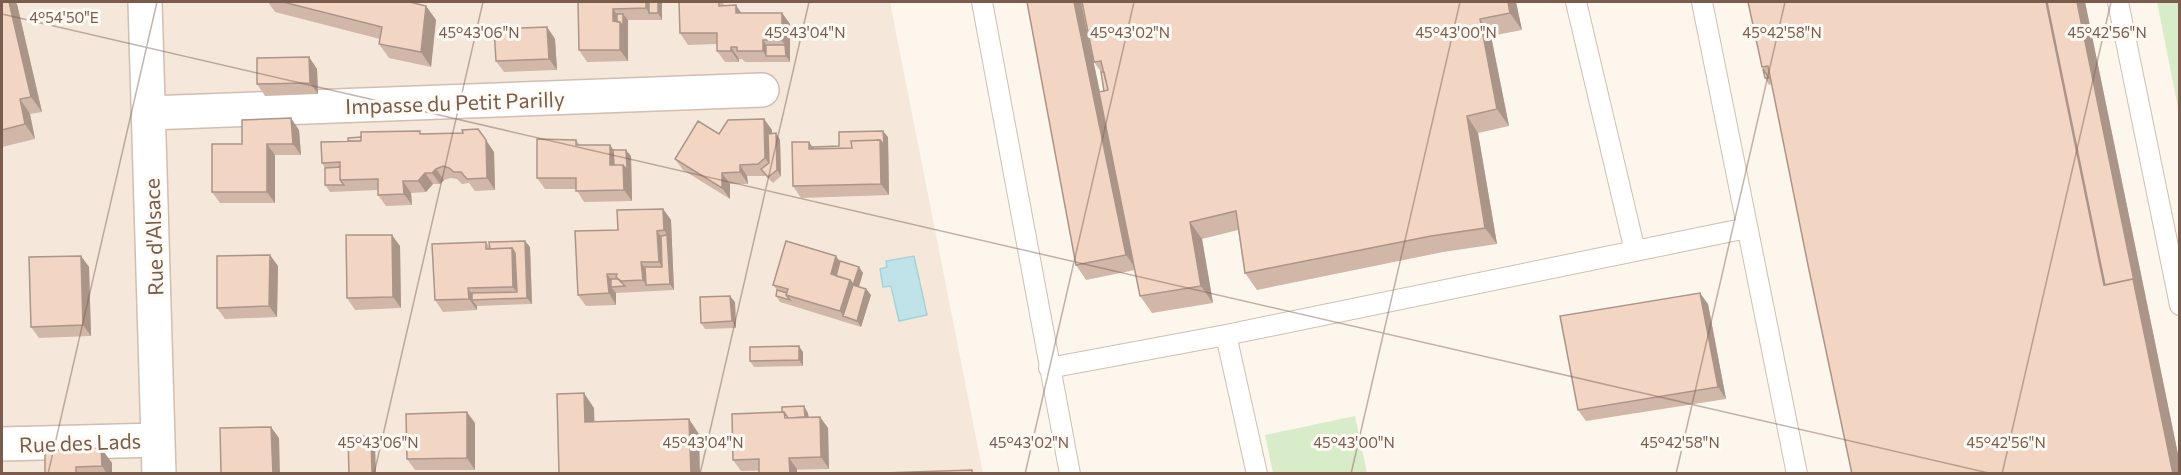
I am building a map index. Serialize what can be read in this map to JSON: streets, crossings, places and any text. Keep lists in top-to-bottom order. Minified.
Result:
{"streets":{"street":["Impasse du Petit Parilly","Rue d'Alsace","Rue des Lads"]},"crossings":[["Impasse du Petit Parilly","Rue d'Alsace"],["Rue d'Alsace","Rue des Lads"]],"coordinates":["4°54'50\"E","45°43'06\"N","45°43'04\"N","45°43'02\"N","45°43'00\"N","45°42'58\"N","45°42'56\"N"]}
